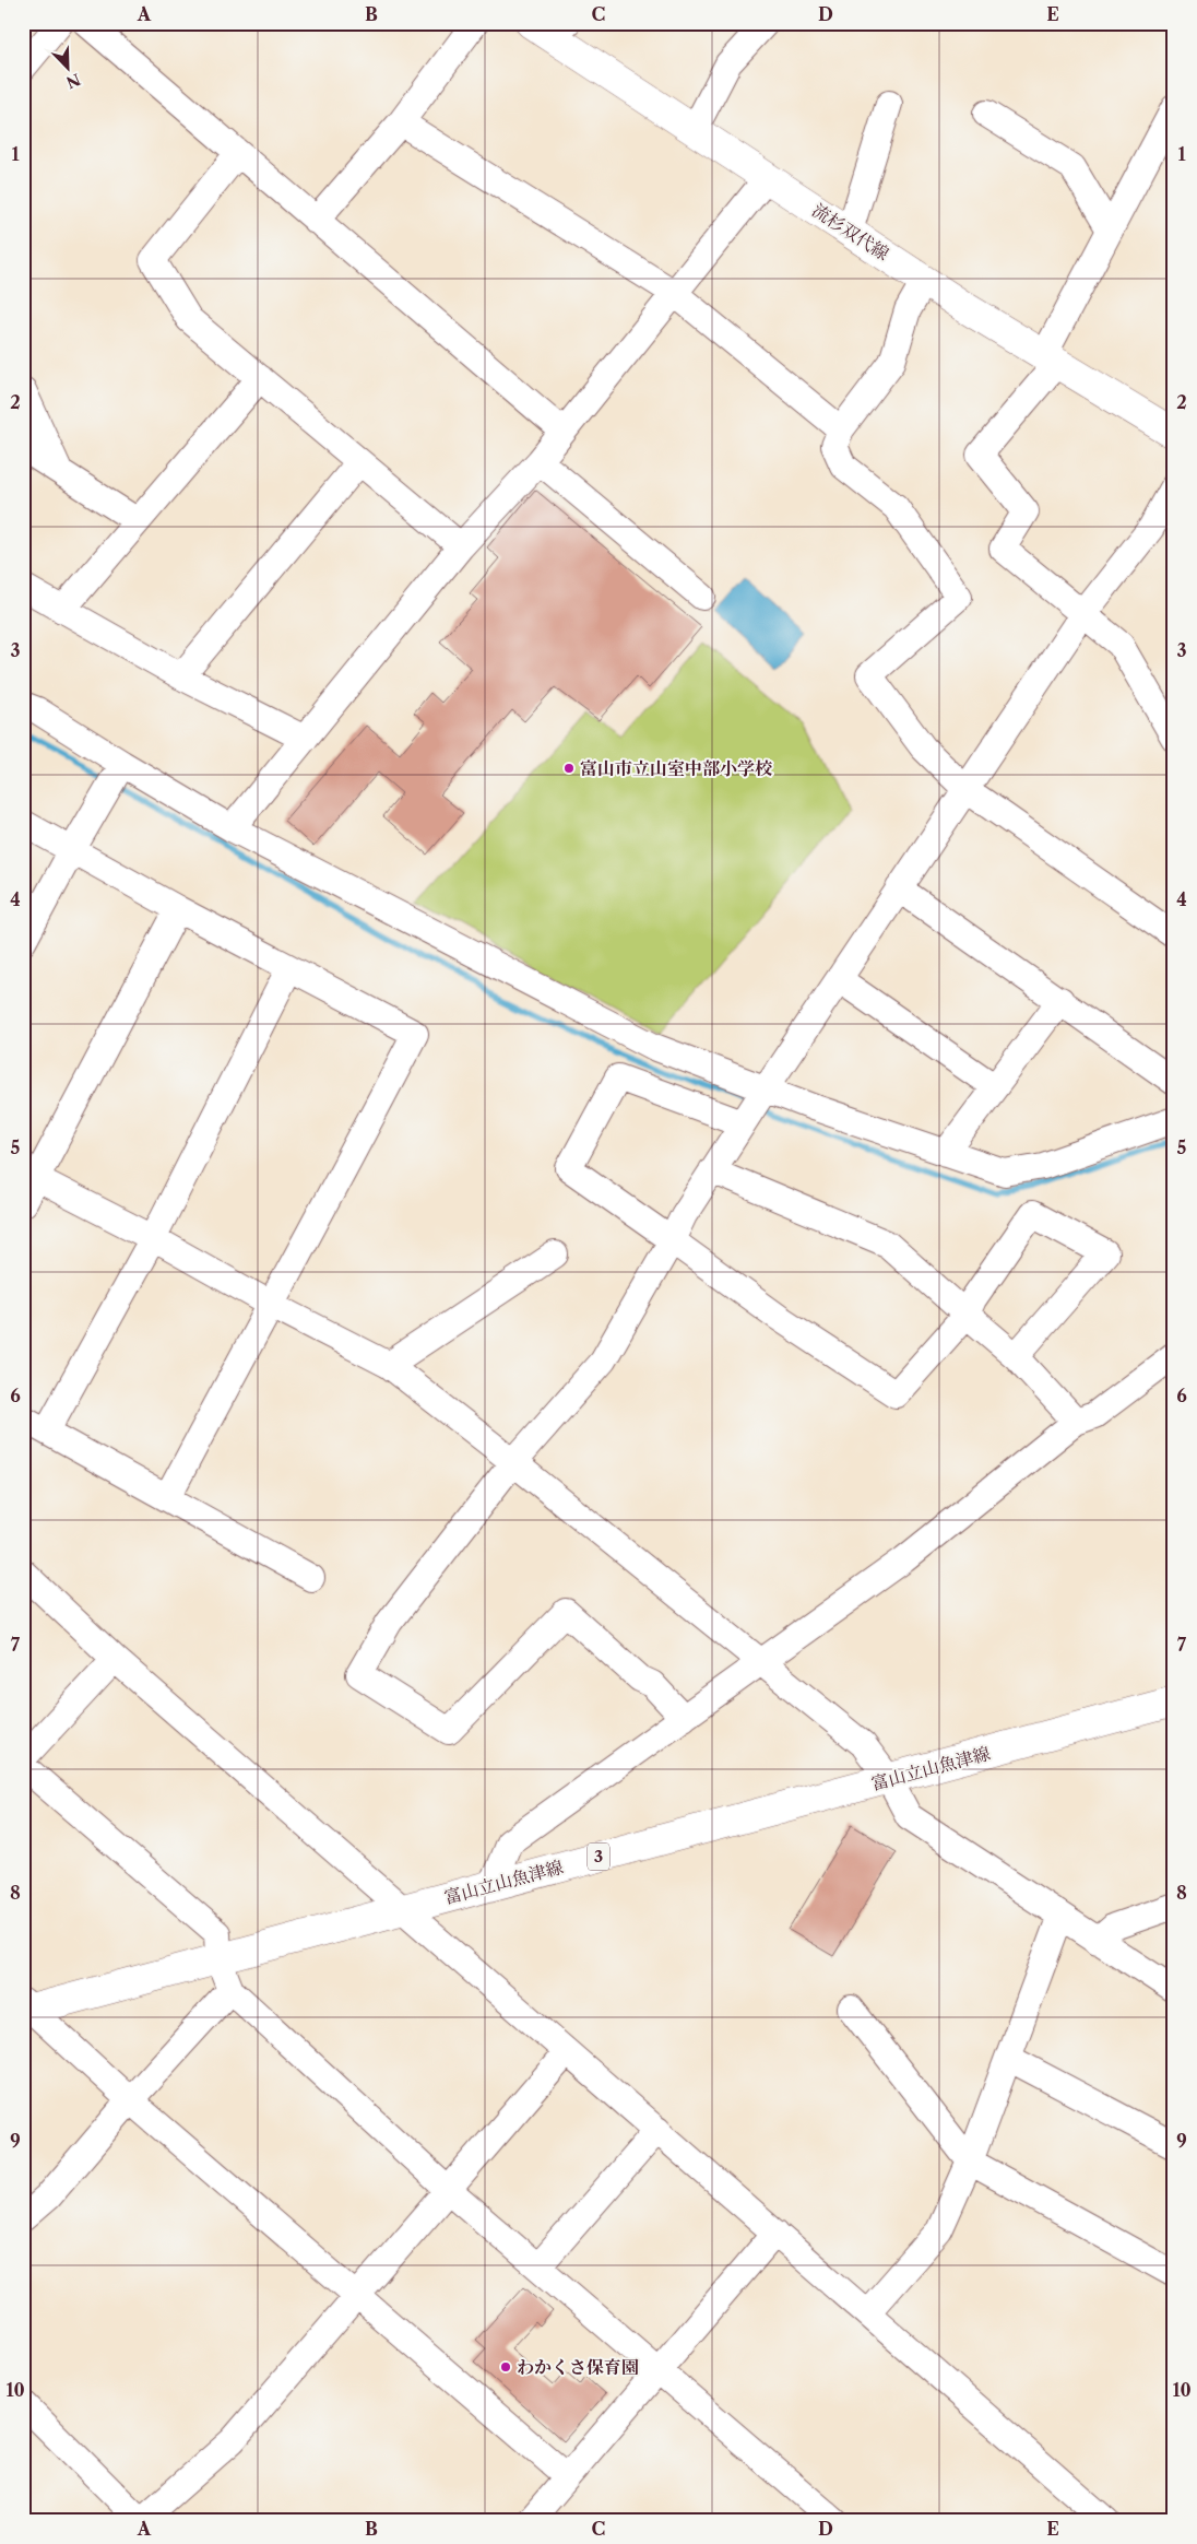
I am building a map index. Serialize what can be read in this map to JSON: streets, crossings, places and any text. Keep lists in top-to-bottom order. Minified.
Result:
{"streets":{"main road":["流杉双代線","富山立山魚津線","3"]},"places":["富山市立山室中部小学校","わかくさ保育園"],"north":"bottom right","grid":{"columns":["A","B","C","D","E"],"rows":["1","2","3","4","5","6","7","8","9","10"]}}
